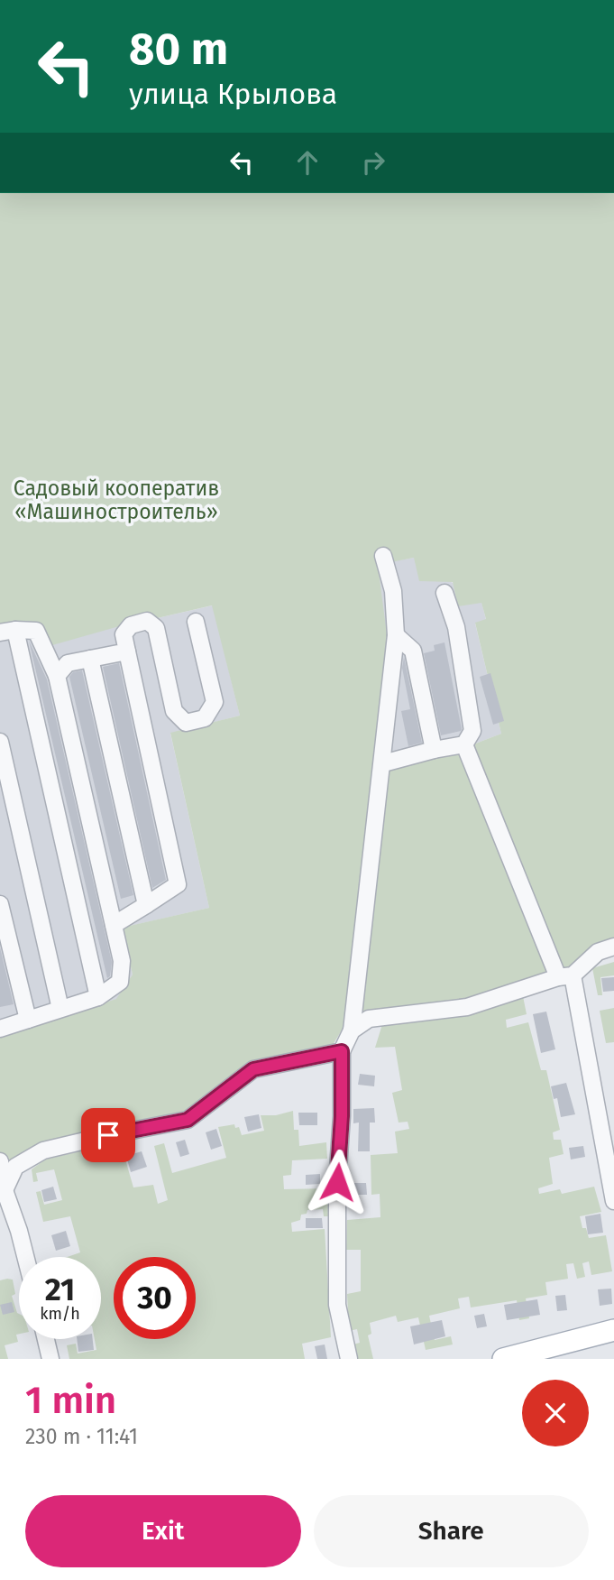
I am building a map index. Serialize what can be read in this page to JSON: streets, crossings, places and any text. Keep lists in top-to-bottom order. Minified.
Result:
{"parks":["Садовый кооператив «Машиностроитель»"],"page":{"turn":["80 m","улица Крылова"],"speed":"21 km/h","limit":"30","heading":["1 min","230 m · 11:41"],"buttons":["Exit","Share"]}}
